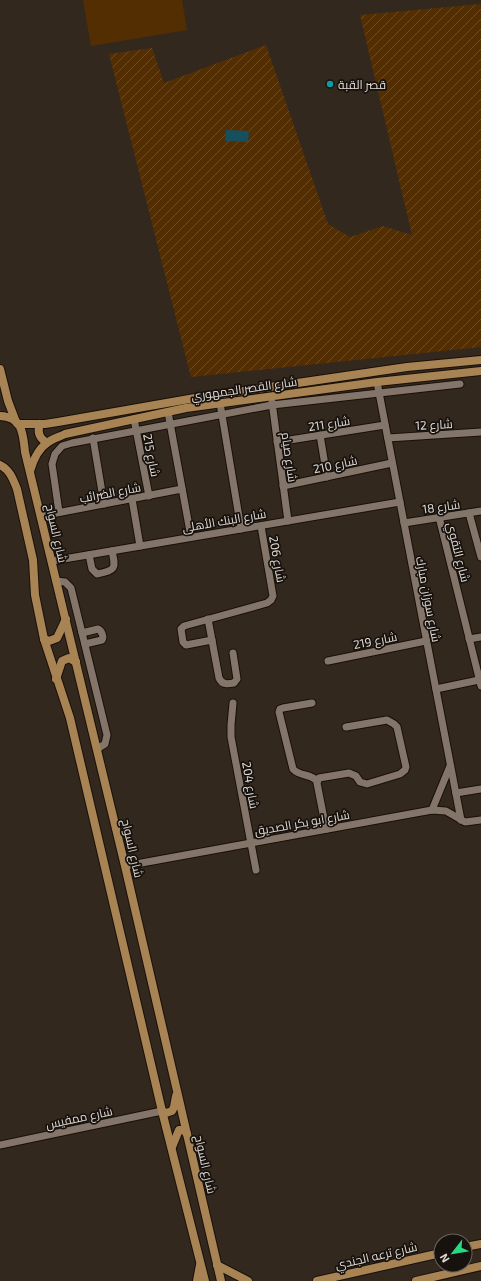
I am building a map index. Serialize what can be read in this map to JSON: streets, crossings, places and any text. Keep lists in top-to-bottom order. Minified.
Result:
{"streets":{"main road":["شارع القصر الجمهوري","شارع السواح","شارع ترعه الجندي"],"street":["شارع 211","شارع 12","شارع 215","شارع صيام","شارع 210","شارع الضرائب","شارع 18","شارع البنك الأهلى","شارع التقوي","شارع 206","شارع سوزان مبارك","شارع 219","شارع 204","شارع ابو بكر الصديق","شارع ممفيس"]},"crossings":[["شارع القصر الجمهوري","شارع 215"],["شارع القصر الجمهوري","شارع صيام"],["شارع القصر الجمهوري","شارع السواح"],["شارع القصر الجمهوري","شارع سوزان مبارك"],["شارع 211","شارع صيام"],["شارع 211","شارع سوزان مبارك"],["شارع 12","شارع سوزان مبارك"],["شارع 215","شارع الضرائب"],["شارع صيام","شارع 210"],["شارع صيام","شارع البنك الأهلى"],["شارع 210","شارع سوزان مبارك"],["شارع الضرائب","شارع السواح"],["شارع 18","شارع التقوي"],["شارع 18","شارع سوزان مبارك"],["شارع البنك الأهلى","شارع السواح"],["شارع البنك الأهلى","شارع 206"],["شارع البنك الأهلى","شارع سوزان مبارك"],["شارع السواح","شارع ابو بكر الصديق"],["شارع سوزان مبارك","شارع 219"],["شارع سوزان مبارك","شارع ابو بكر الصديق"],["شارع 204","شارع ابو بكر الصديق"]],"places":["قصر القبة"],"north":"bottom left"}
